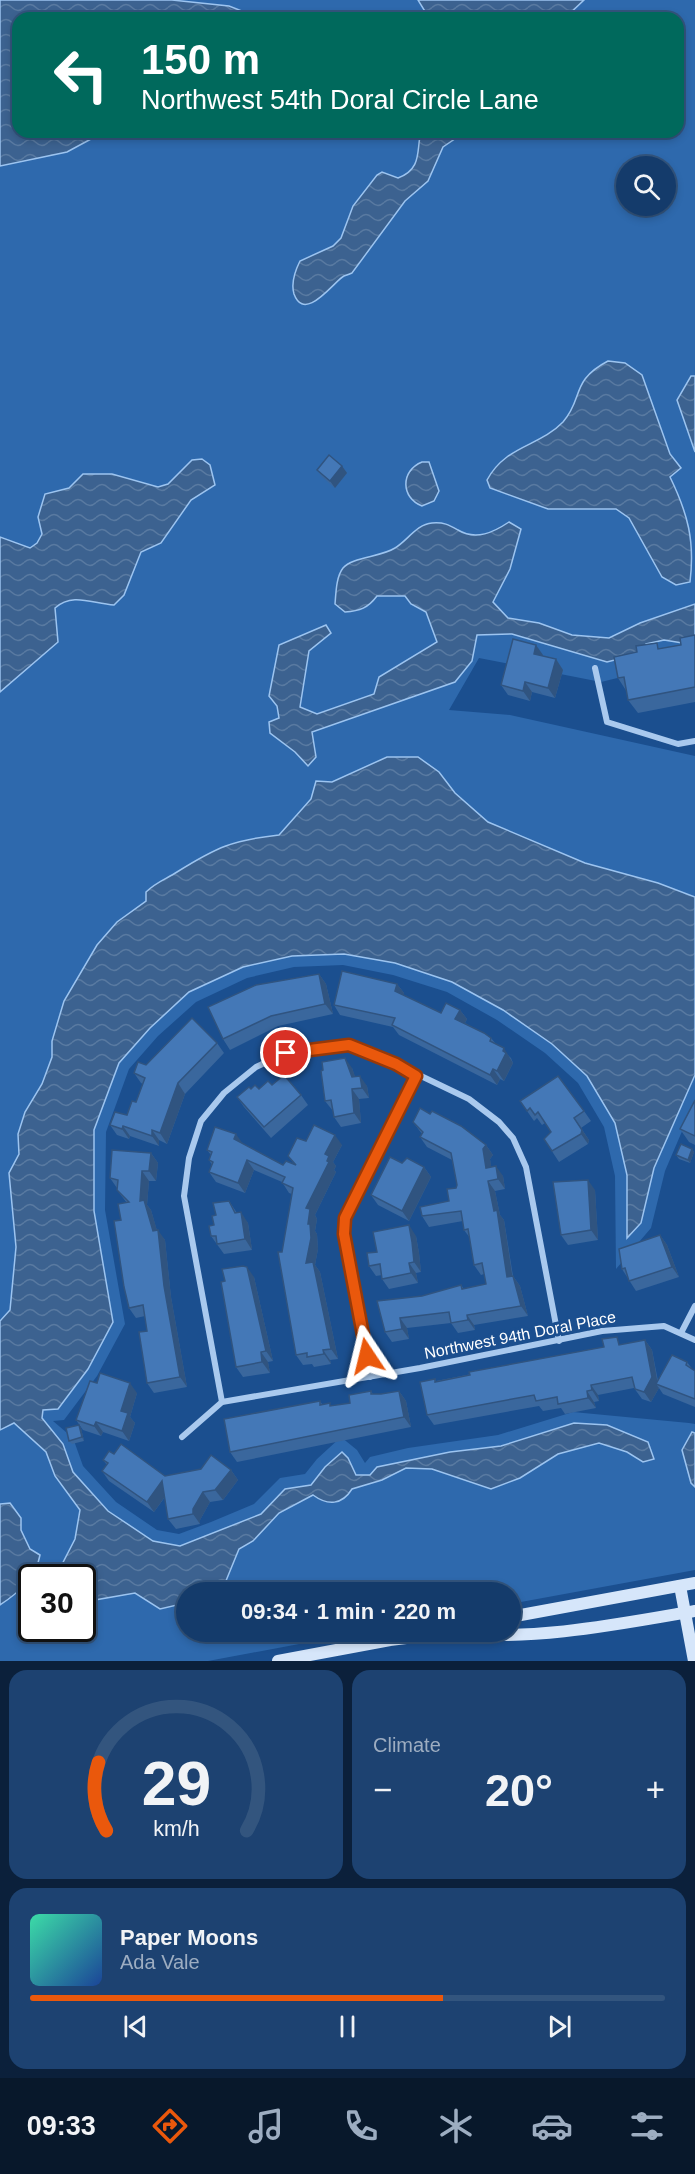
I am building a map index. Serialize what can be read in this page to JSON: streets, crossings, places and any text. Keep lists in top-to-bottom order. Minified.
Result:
{"streets":{"street":["Northwest 94th Doral Place"]},"page":{"turn":["150 m","Northwest 54th Doral Circle Lane"],"limit":"30","trip":"09:34 · 1 min · 220 m","tile":"Climate","heat":["−","20°","+"],"song":["Paper Moons","Ada Vale"],"tabs":"09:33","gauge":["29","km/h"]}}
